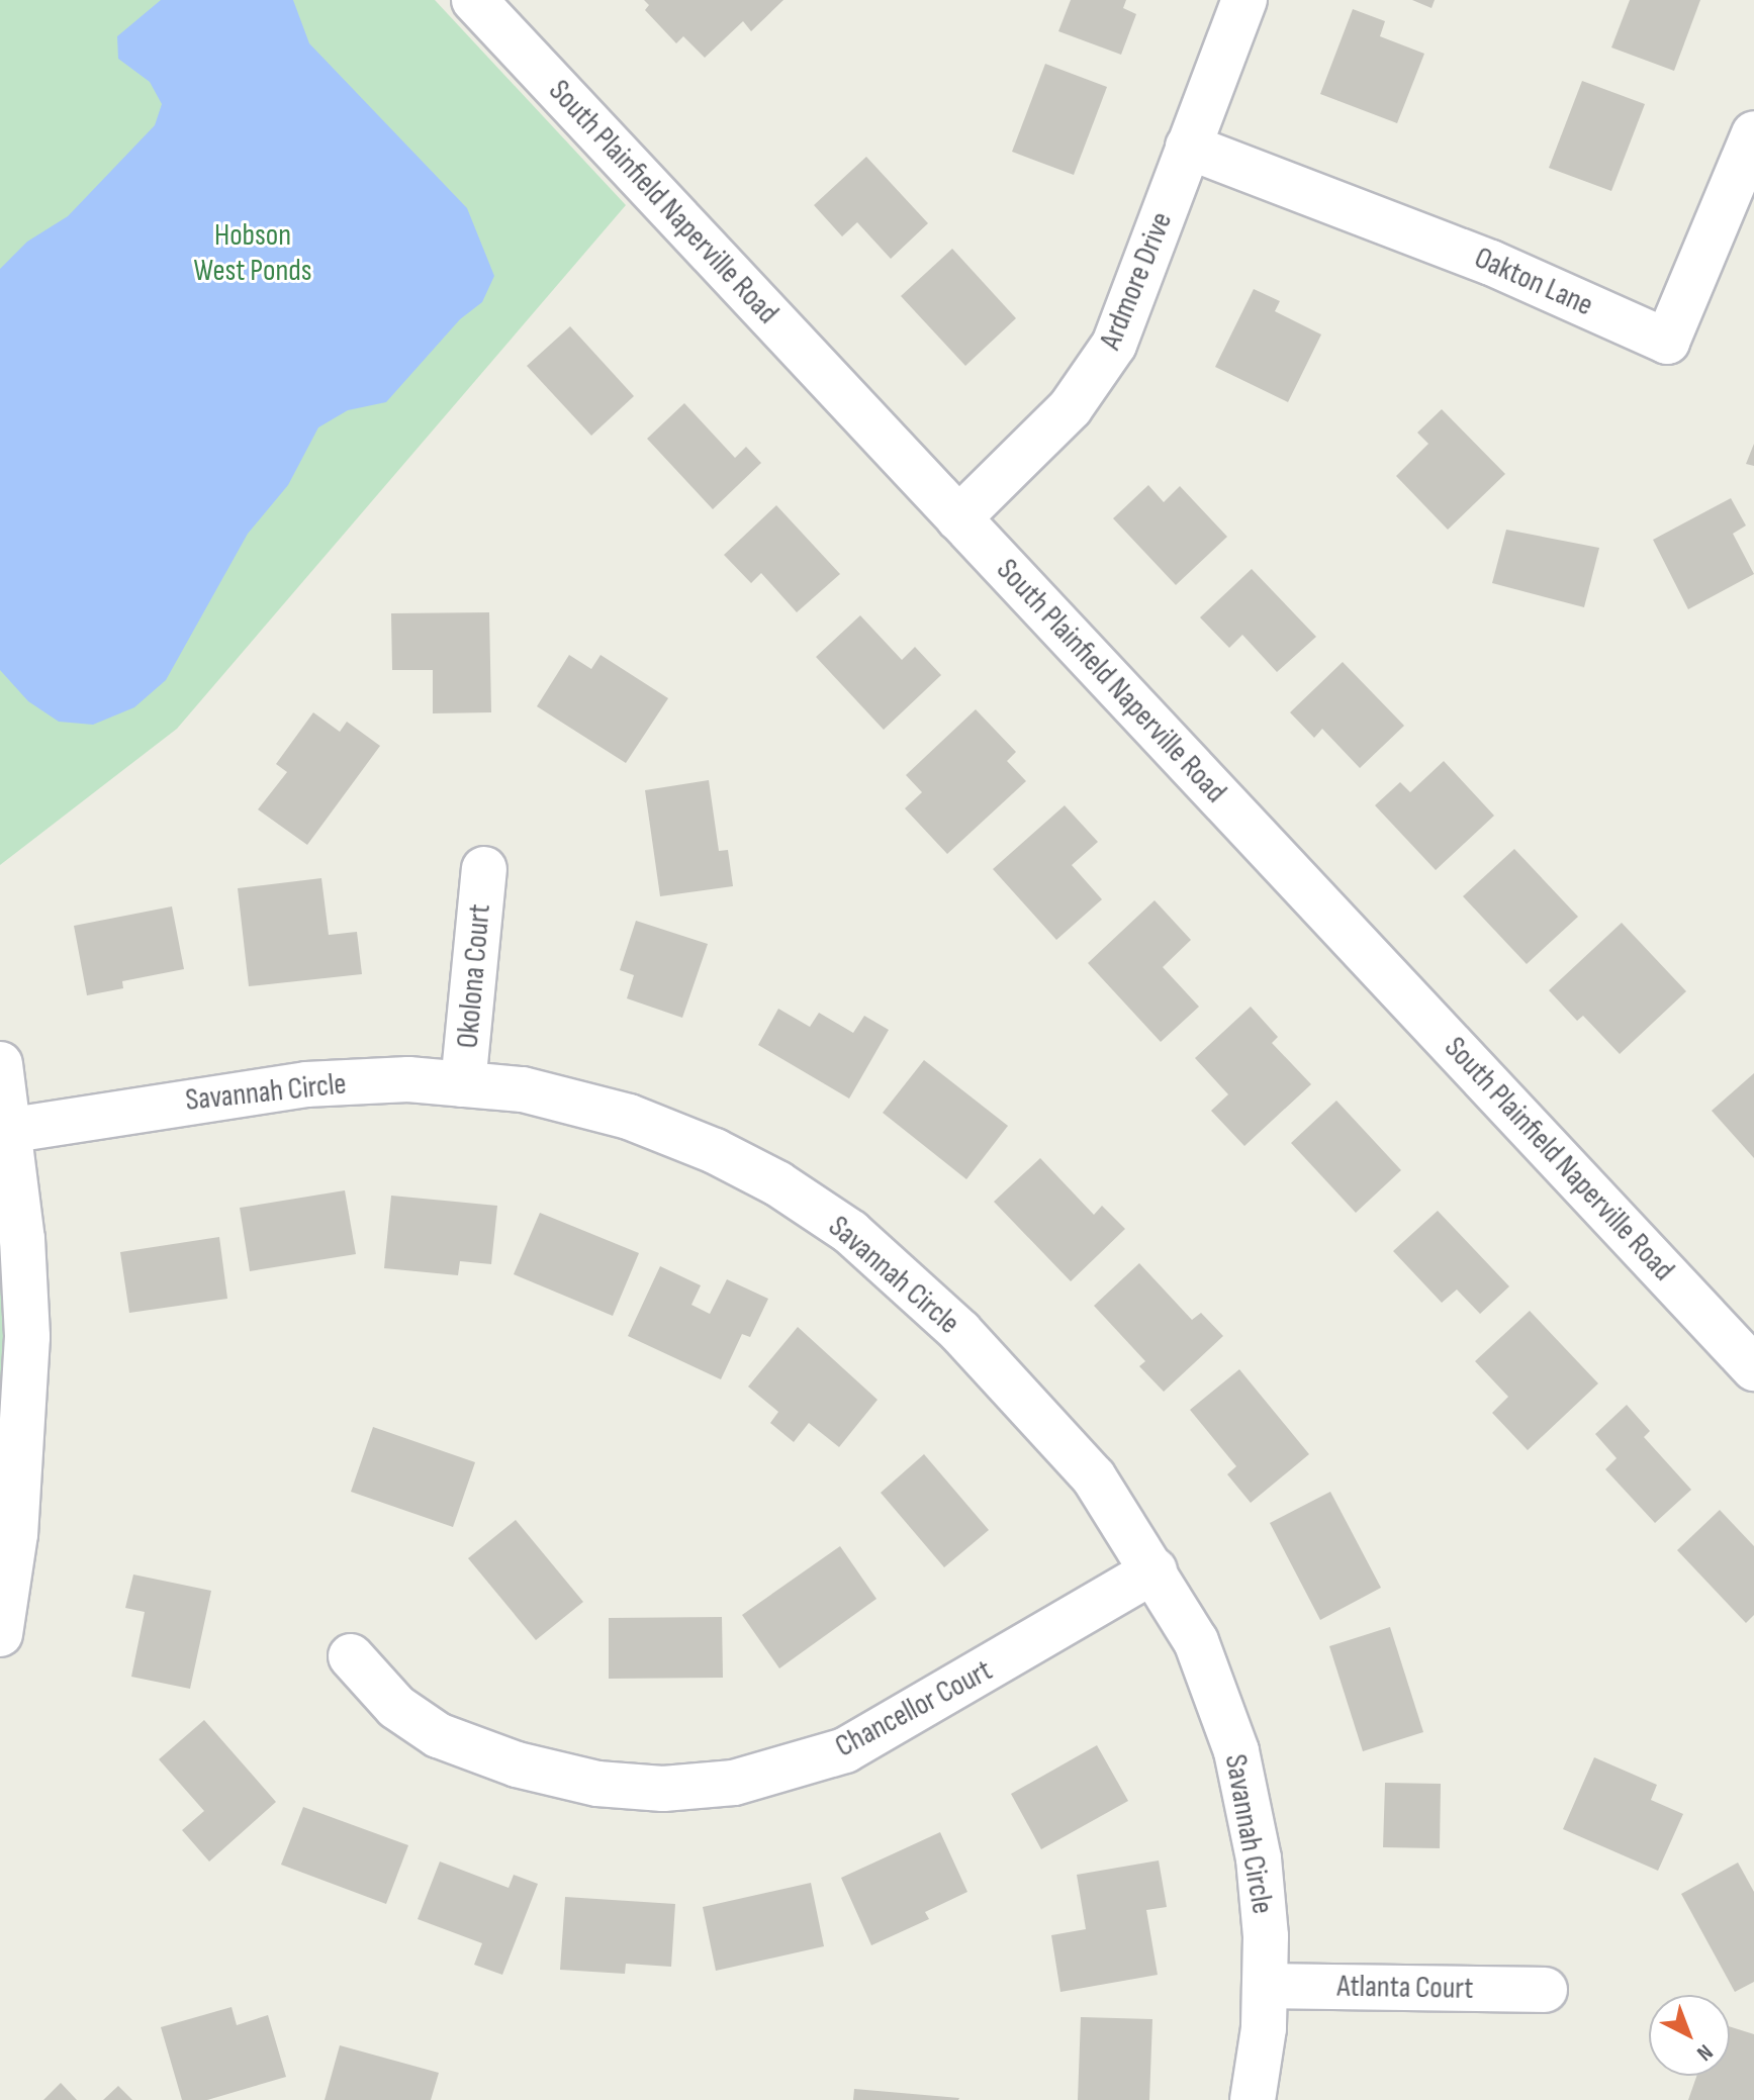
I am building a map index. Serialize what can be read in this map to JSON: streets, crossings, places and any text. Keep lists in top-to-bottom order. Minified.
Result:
{"streets":{"street":["South Plainfield Naperville Road","Ardmore Drive","Oakton Lane","Okolona Court","Savannah Circle","Chancellor Court","Atlanta Court"]},"crossings":[["South Plainfield Naperville Road","Ardmore Drive"],["Ardmore Drive","Oakton Lane"],["Okolona Court","Savannah Circle"],["Savannah Circle","Chancellor Court"],["Savannah Circle","Atlanta Court"]],"parks":["Hobson West Ponds"],"north":"bottom right"}
